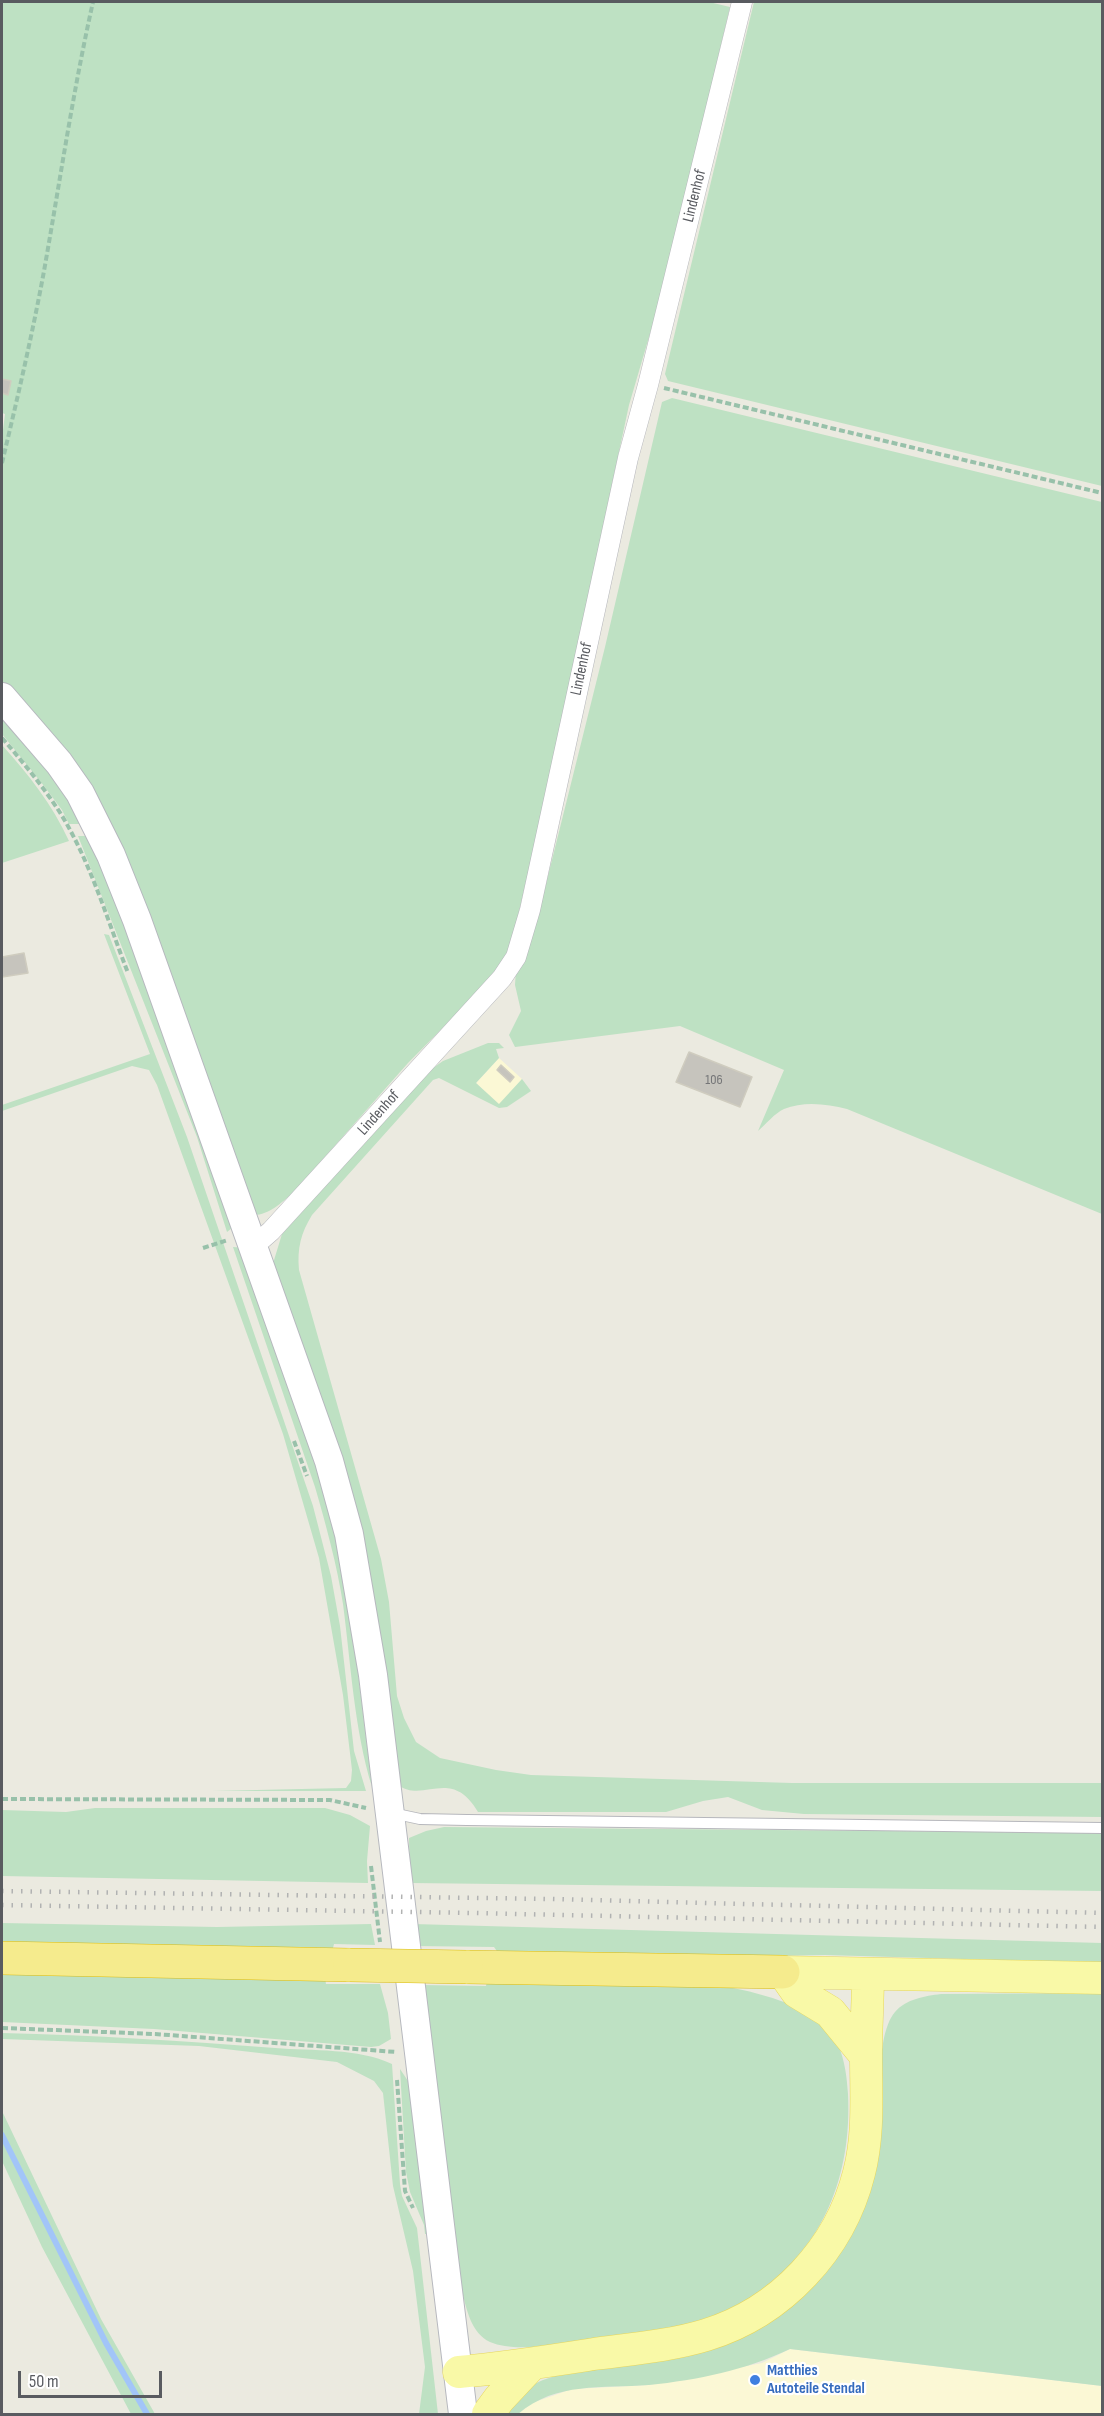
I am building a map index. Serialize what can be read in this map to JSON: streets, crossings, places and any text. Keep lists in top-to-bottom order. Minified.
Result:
{"streets":{"street":["Lindenhof"]},"places":["Matthies Autoteile Stendal"],"house_numbers":["106"],"scale_bar":"50 m"}
